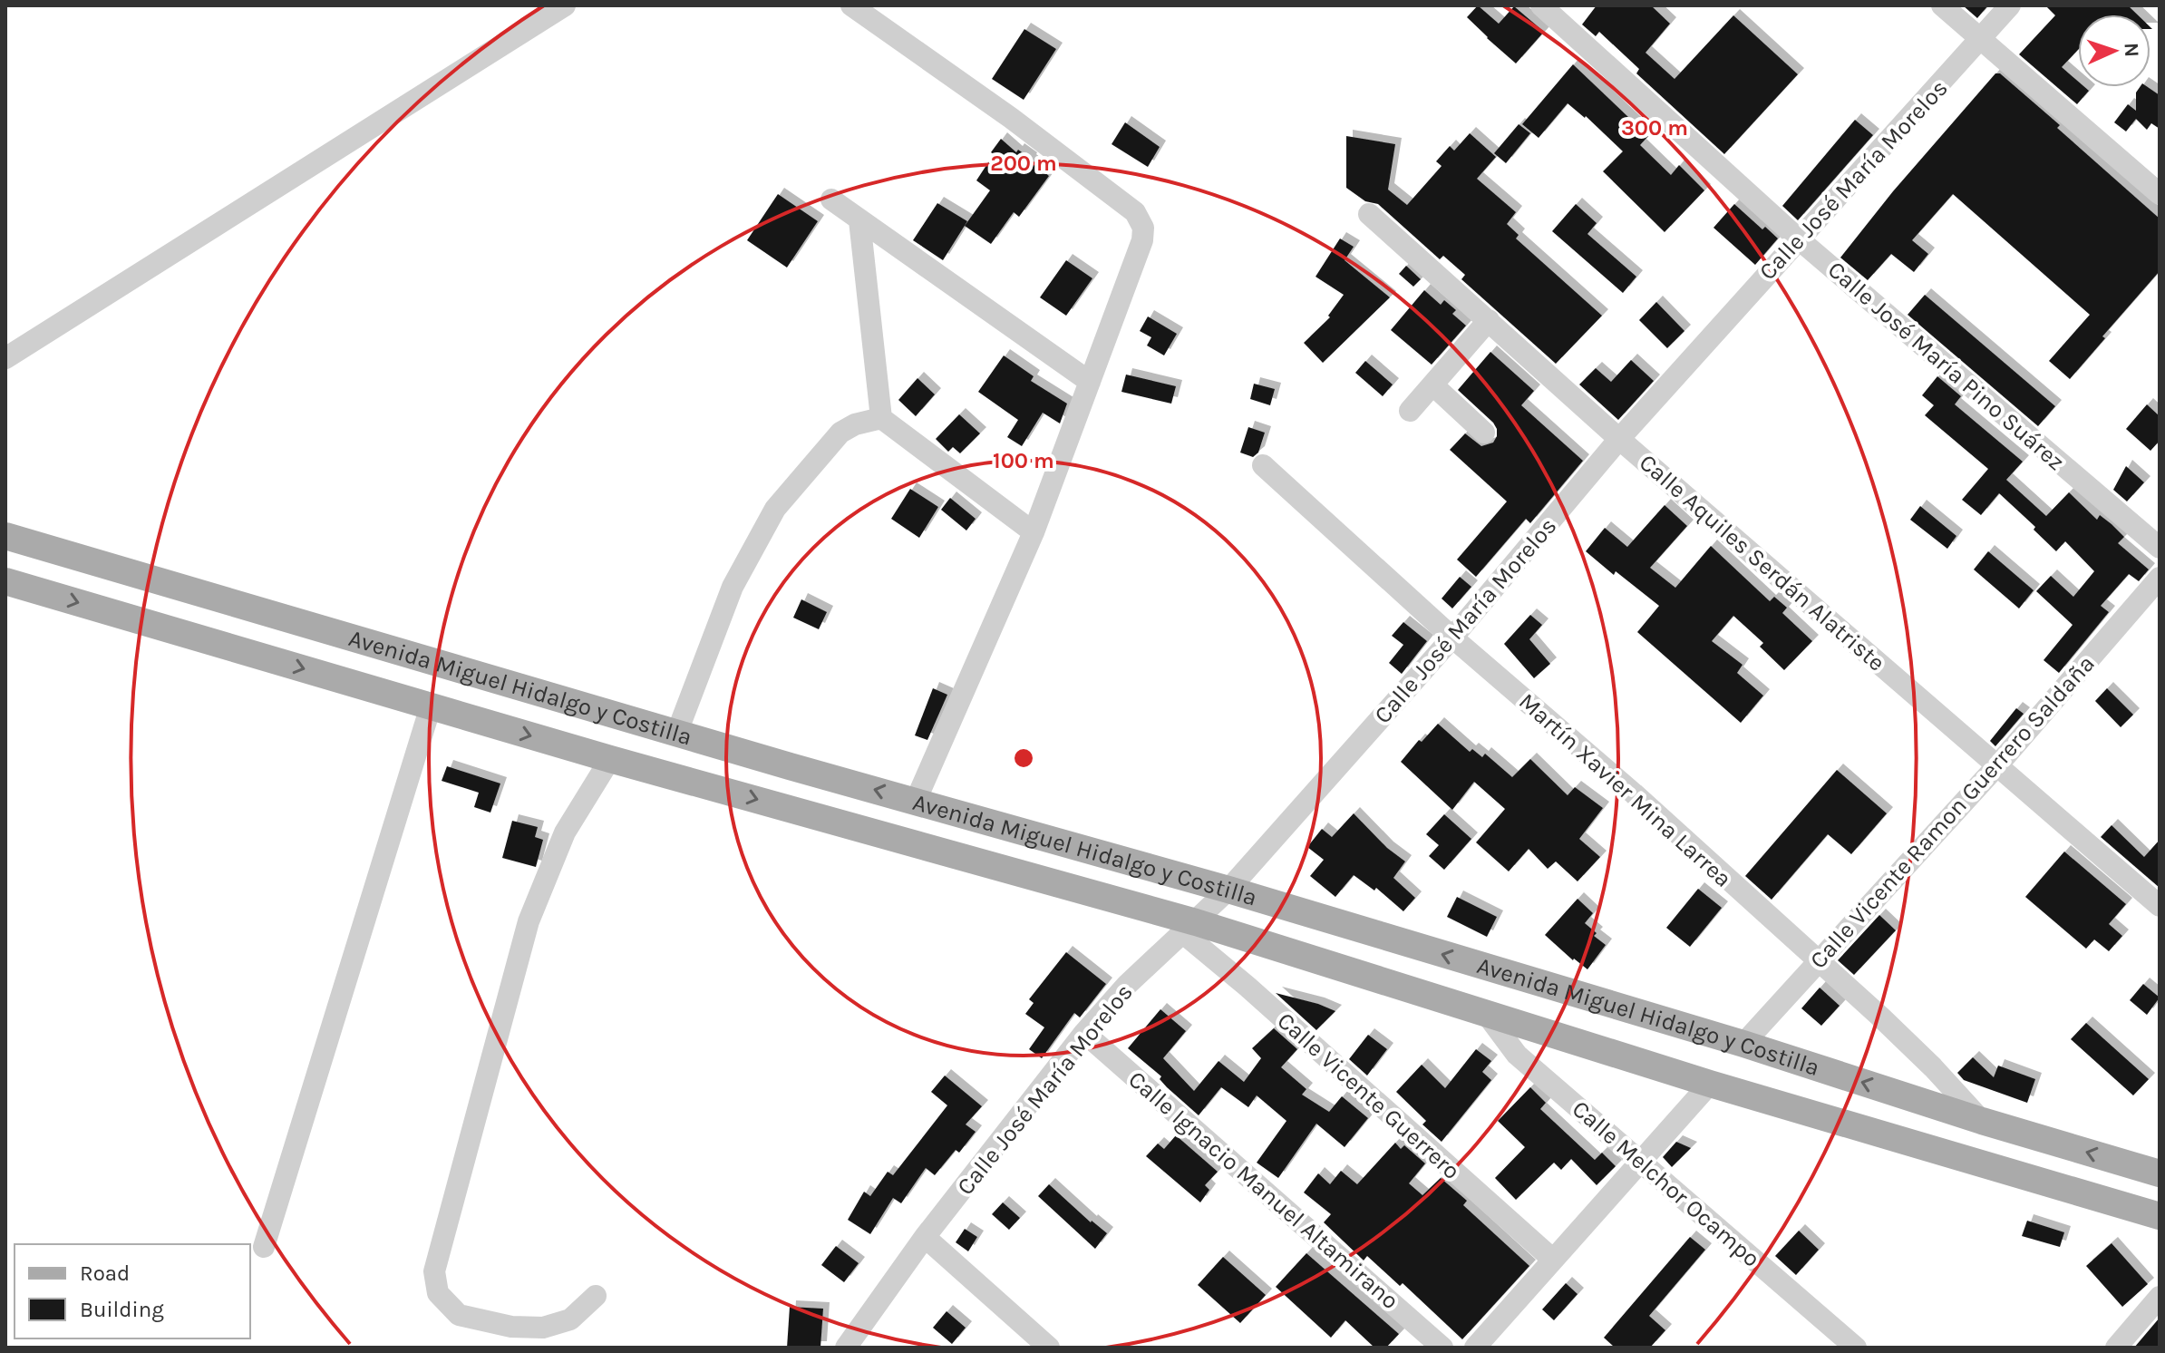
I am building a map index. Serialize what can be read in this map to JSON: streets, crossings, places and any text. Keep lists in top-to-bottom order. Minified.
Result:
{"streets":{"main road":["Avenida Miguel Hidalgo y Costilla"],"street":["Calle José María Morelos","Calle José María Pino Suárez","Calle Aquiles Serdán Alatriste","Martín Xavier Mina Larrea","Calle Vicente Ramon Guerrero Saldaña","Calle Vicente Guerrero","Calle Melchor Ocampo","Calle Ignacio Manuel Altamirano"]},"crossings":[["Calle José María Morelos","Calle José María Pino Suárez"],["Calle José María Morelos","Calle Aquiles Serdán Alatriste"],["Calle José María Morelos","Avenida Miguel Hidalgo y Costilla"],["Calle José María Morelos","Martín Xavier Mina Larrea"],["Calle José María Morelos","Calle Vicente Guerrero"],["Calle José María Morelos","Calle Ignacio Manuel Altamirano"],["Calle Aquiles Serdán Alatriste","Calle Vicente Ramon Guerrero Saldaña"],["Avenida Miguel Hidalgo y Costilla","Martín Xavier Mina Larrea"],["Avenida Miguel Hidalgo y Costilla","Calle Vicente Ramon Guerrero Saldaña"],["Avenida Miguel Hidalgo y Costilla","Calle Vicente Guerrero"],["Avenida Miguel Hidalgo y Costilla","Calle Melchor Ocampo"],["Martín Xavier Mina Larrea","Calle Vicente Ramon Guerrero Saldaña"]],"legend":["Road","Building"],"north":"right","rings":["300 m","200 m","100 m"]}
